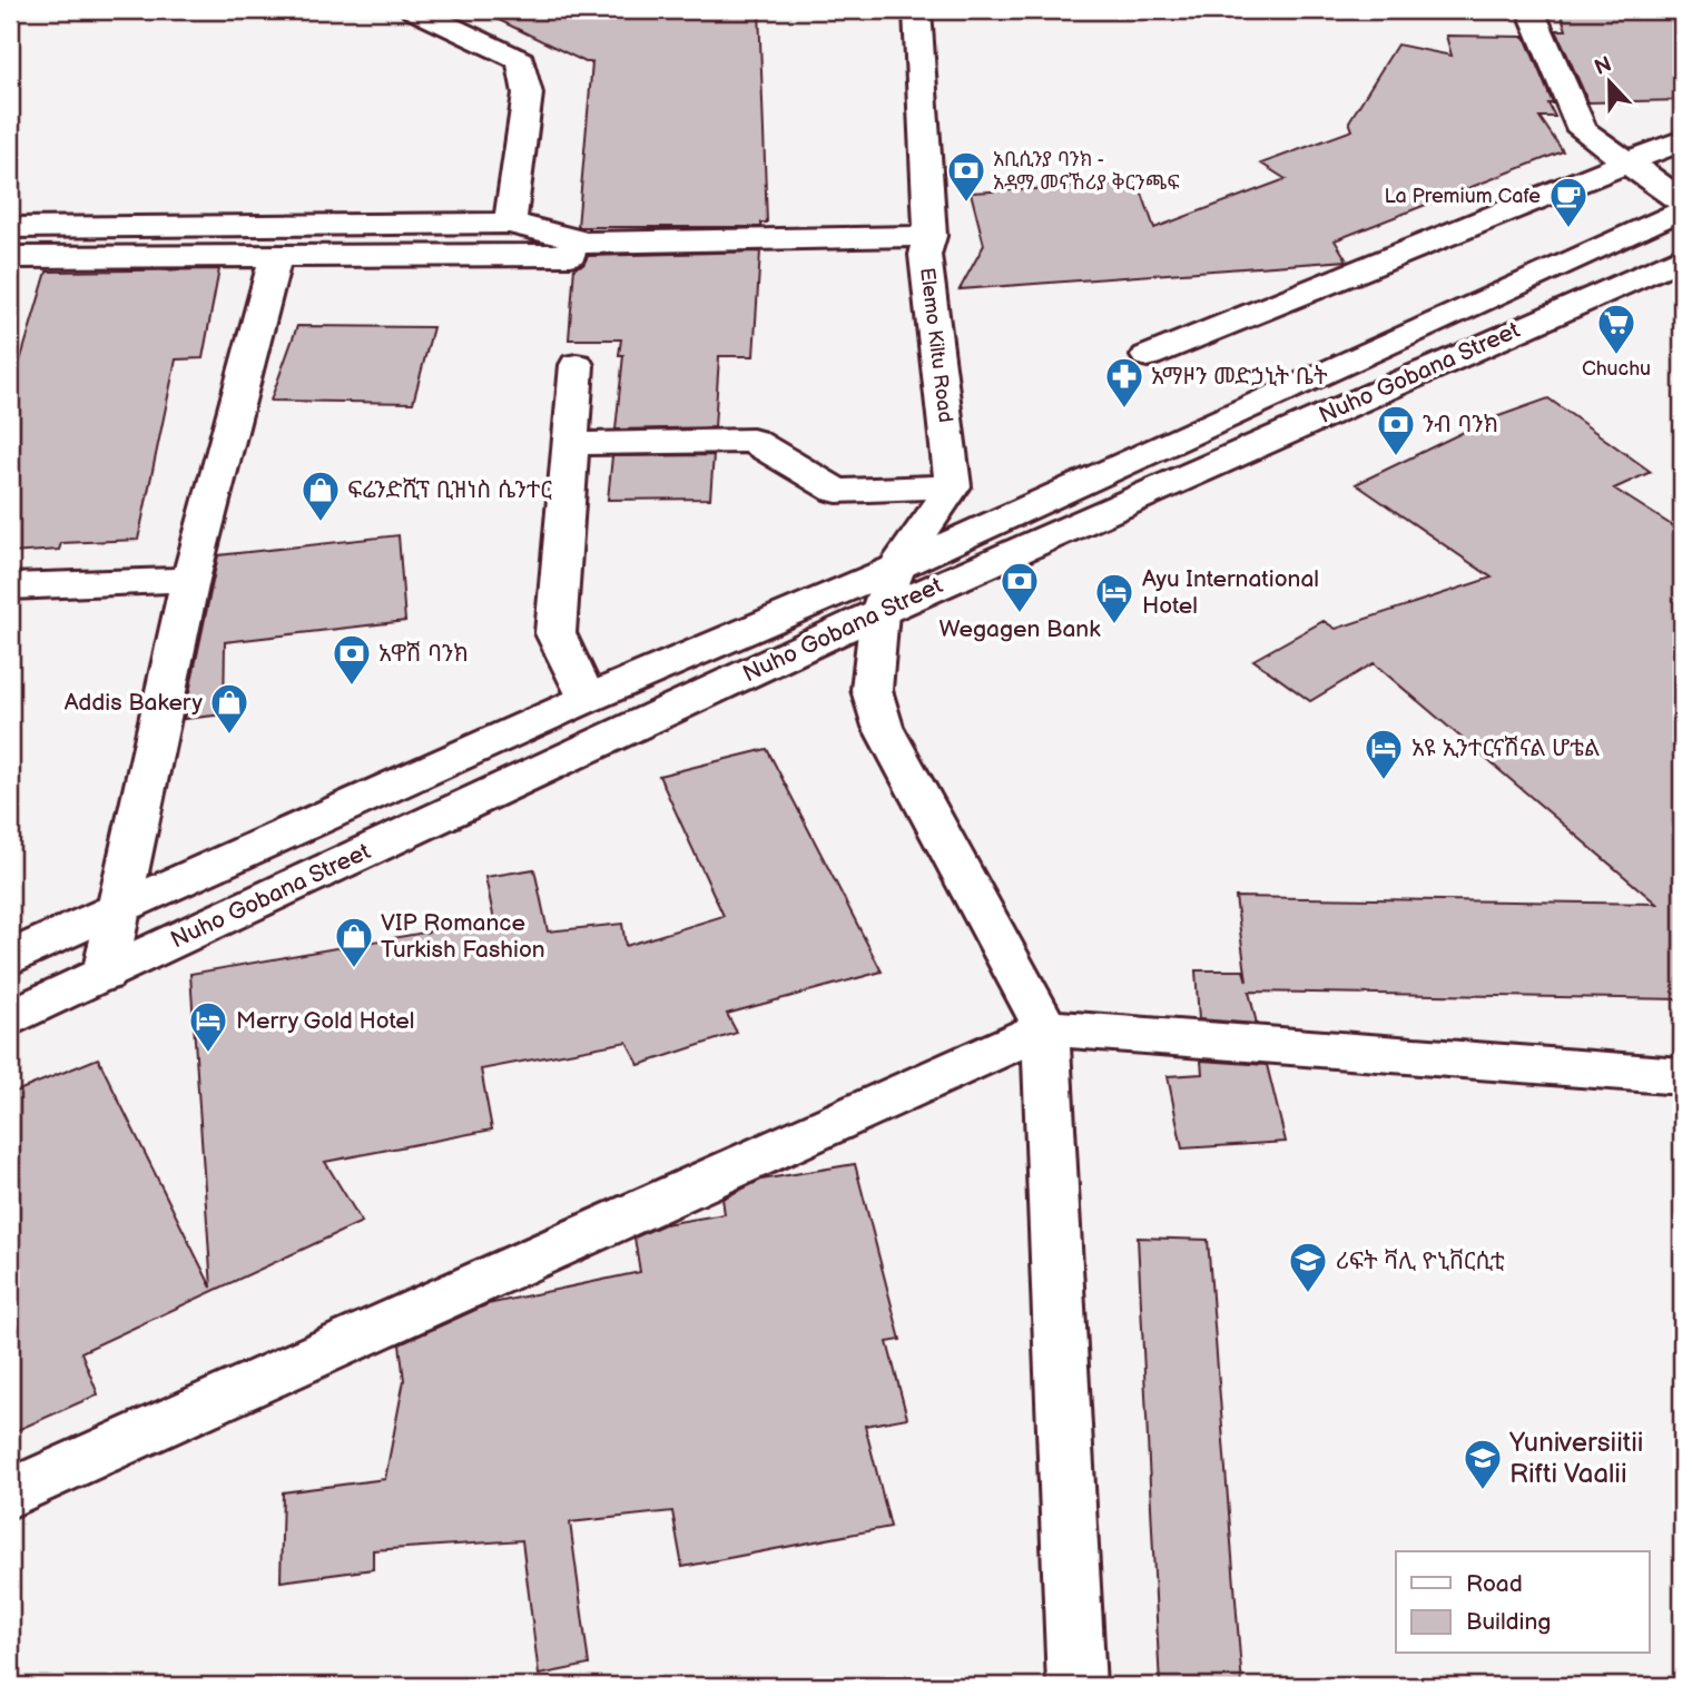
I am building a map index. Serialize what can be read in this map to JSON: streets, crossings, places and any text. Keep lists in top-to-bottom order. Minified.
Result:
{"streets":{"street":["Elemo Kiltu Road","Nuho Gobana Street"]},"places":{"bank":["አቢሲንያ ባንክ - አዳማ መናኸሪያ ቅርንጫፍ","ንብ ባንክ","Wegagen Bank","አዋሽ ባንክ"],"cafe":["La Premium Cafe"],"supermarket":["Chuchu"],"pharmacy":["አማዞን መድኃኒት ቤት"],"shop":["ፍሬንድሺፕ ቢዝነስ ሴንተር","Addis Bakery","VIP Romance Turkish Fashion"],"hotel":["Ayu International Hotel","አዩ ኢንተርናሽናል ሆቴል","Merry Gold Hotel"],"school or university":["ሪፍት ቫሊ ዮኒቨርሲቲ","Yuniversiitii Rifti Vaalii"]},"legend":["Road","Building"],"north":"top"}
